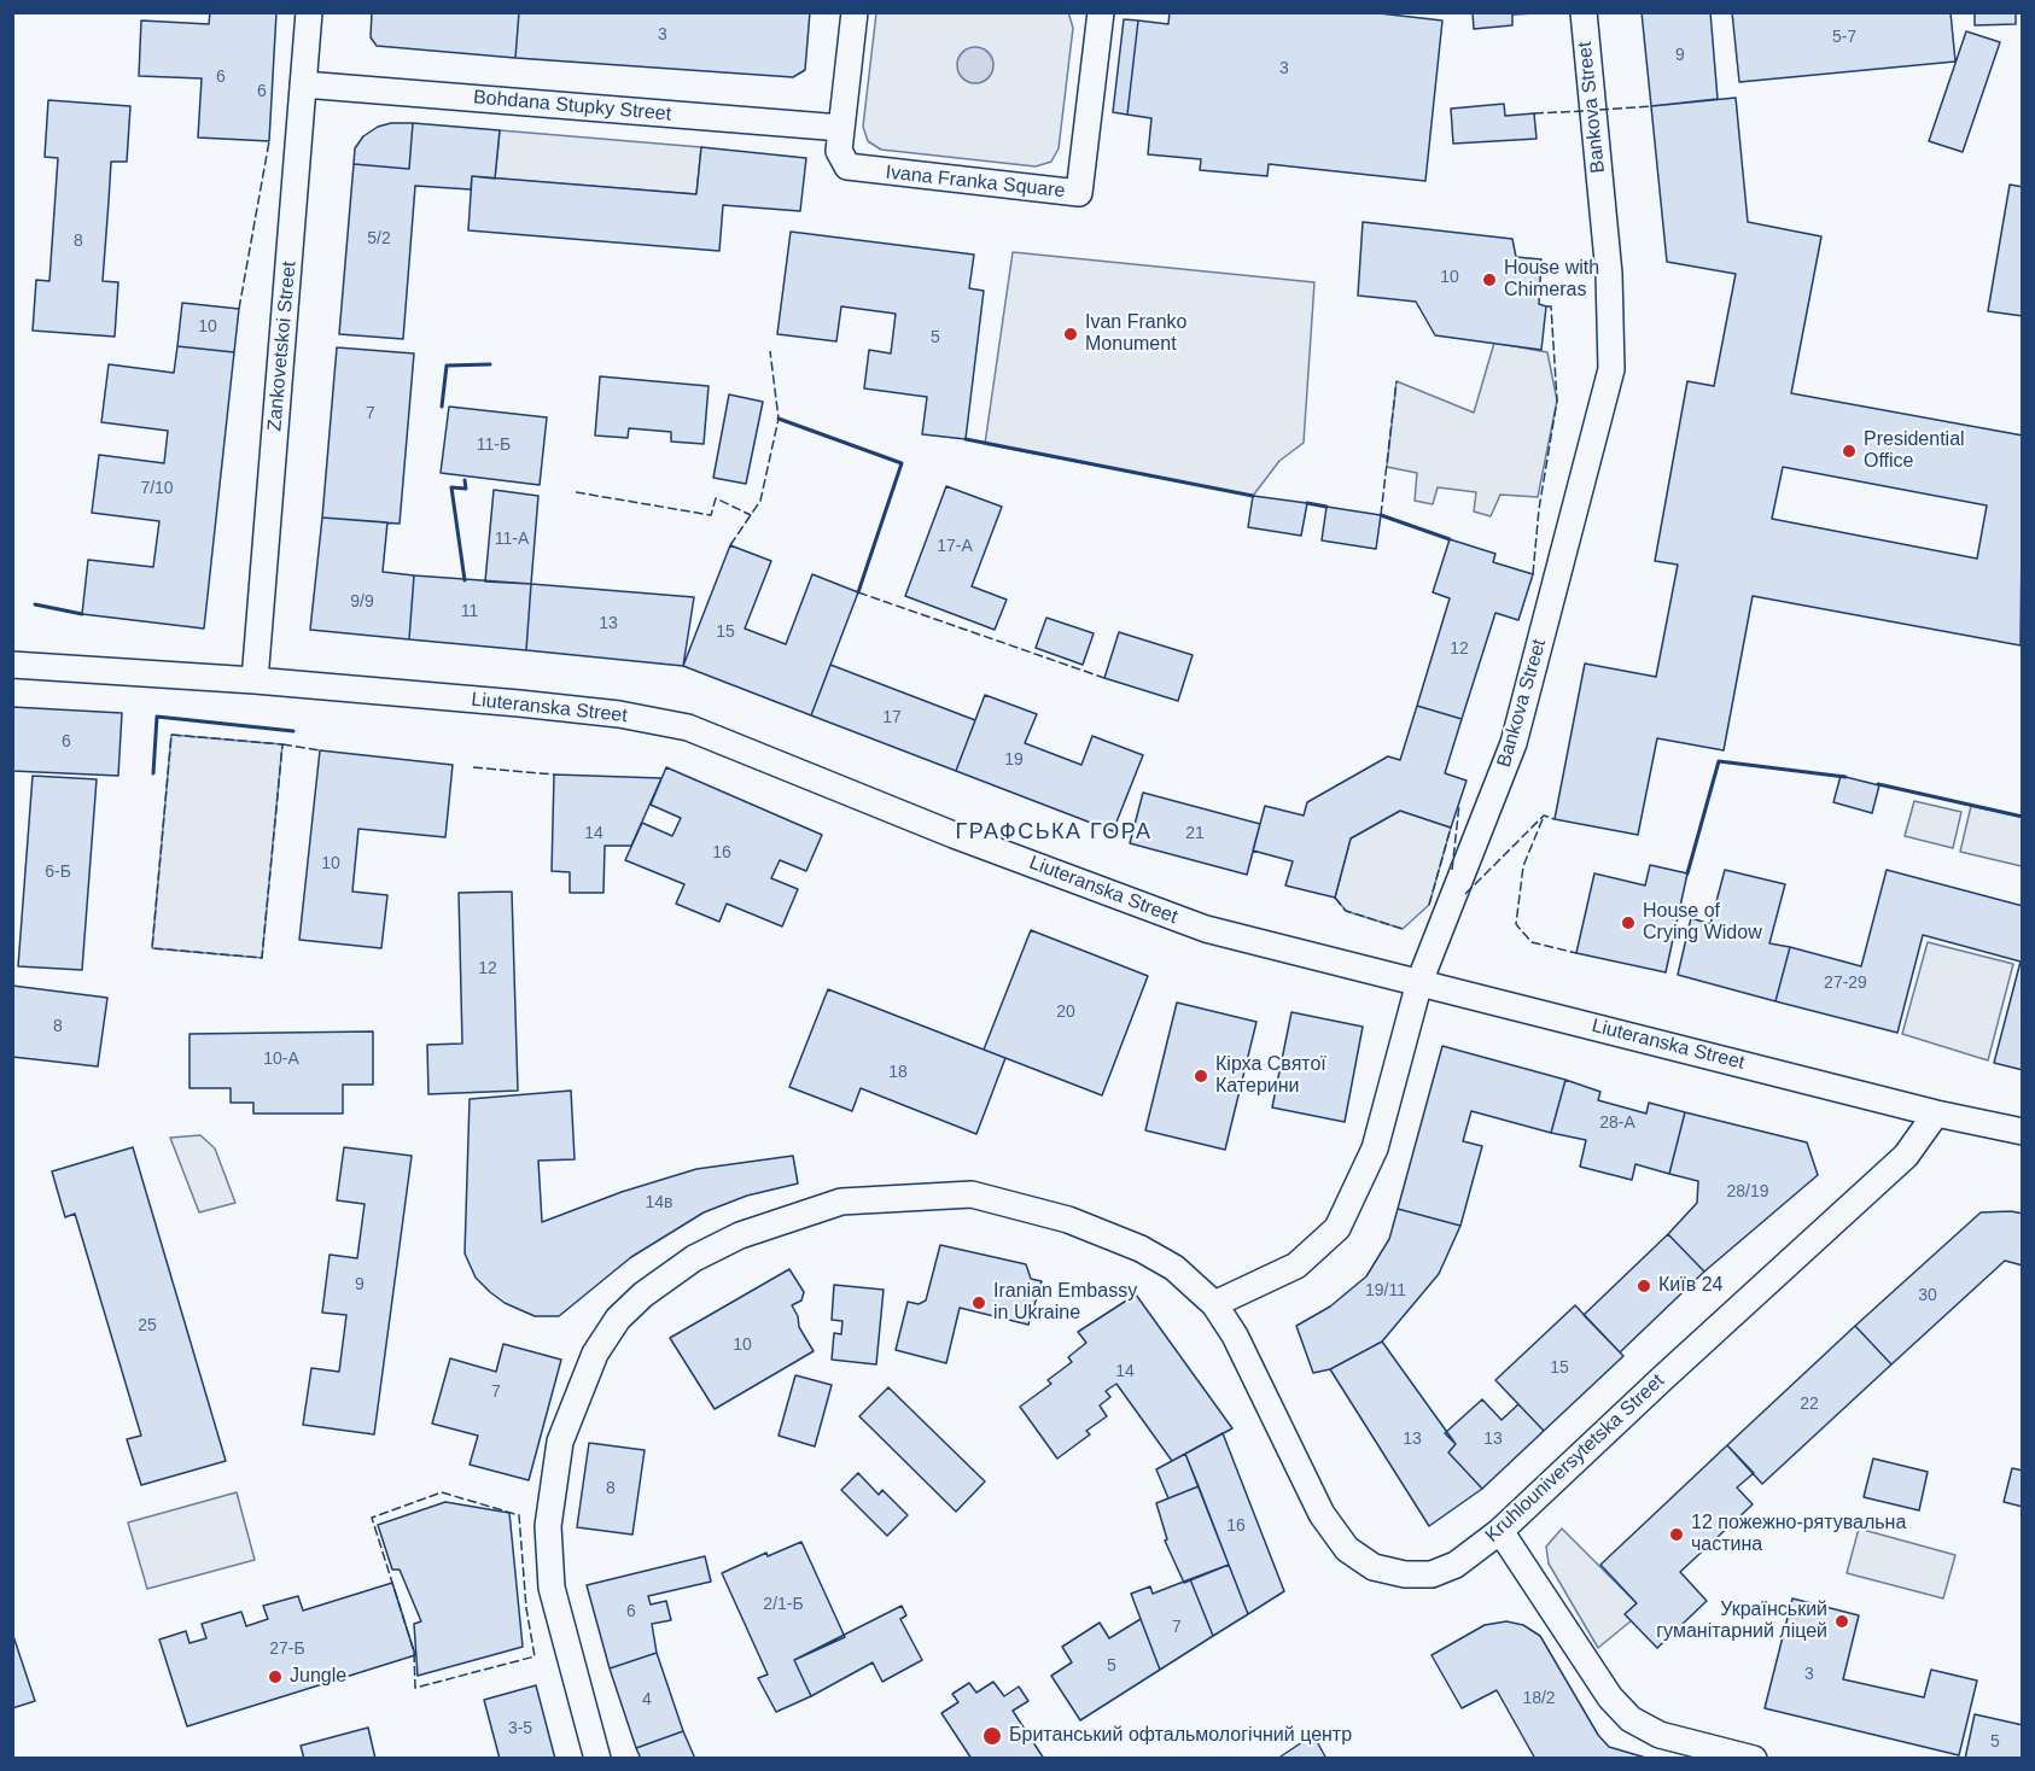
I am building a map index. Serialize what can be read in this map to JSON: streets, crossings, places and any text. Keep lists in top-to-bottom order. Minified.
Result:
{"streets":{"street":["Bohdana Stupky Street","Bankova Street","Ivana Franka Square","Zankovetskoi Street","Liuteranska Street","Kruhlouniversytetska Street"]},"crossings":[["Bohdana Stupky Street","Ivana Franka Square"],["Bohdana Stupky Street","Zankovetskoi Street"],["Bankova Street","Liuteranska Street"],["Bankova Street","Kruhlouniversytetska Street"],["Zankovetskoi Street","Liuteranska Street"],["Liuteranska Street","Kruhlouniversytetska Street"]],"districts":["ГРАФСЬКА ГОРА"],"places":["House with Chimeras","Ivan Franko Monument","Presidential Office","House of Crying Widow","Кірха Святої Катерини","Київ 24","Iranian Embassy in Ukraine","12 пожежно-рятувальна частина","Український гуманітарний ліцей","Jungle","Британський офтальмологічний центр"],"house_numbers":["3","5-7","9","3","6","6","5/2","8","10","10","5","7","11-Б","7/10","11-А","17-А","9/9","11","13","15","12","17","6","19","14","21","16","10","6-Б","12","27-29","20","8","10-А","18","28-А","28/19","14в","9","19/11","30","25","10","15","14","7","22","13","13","8","16","2/1-Б","6","7","27-Б","5","3","18/2","4","3-5","5"]}
